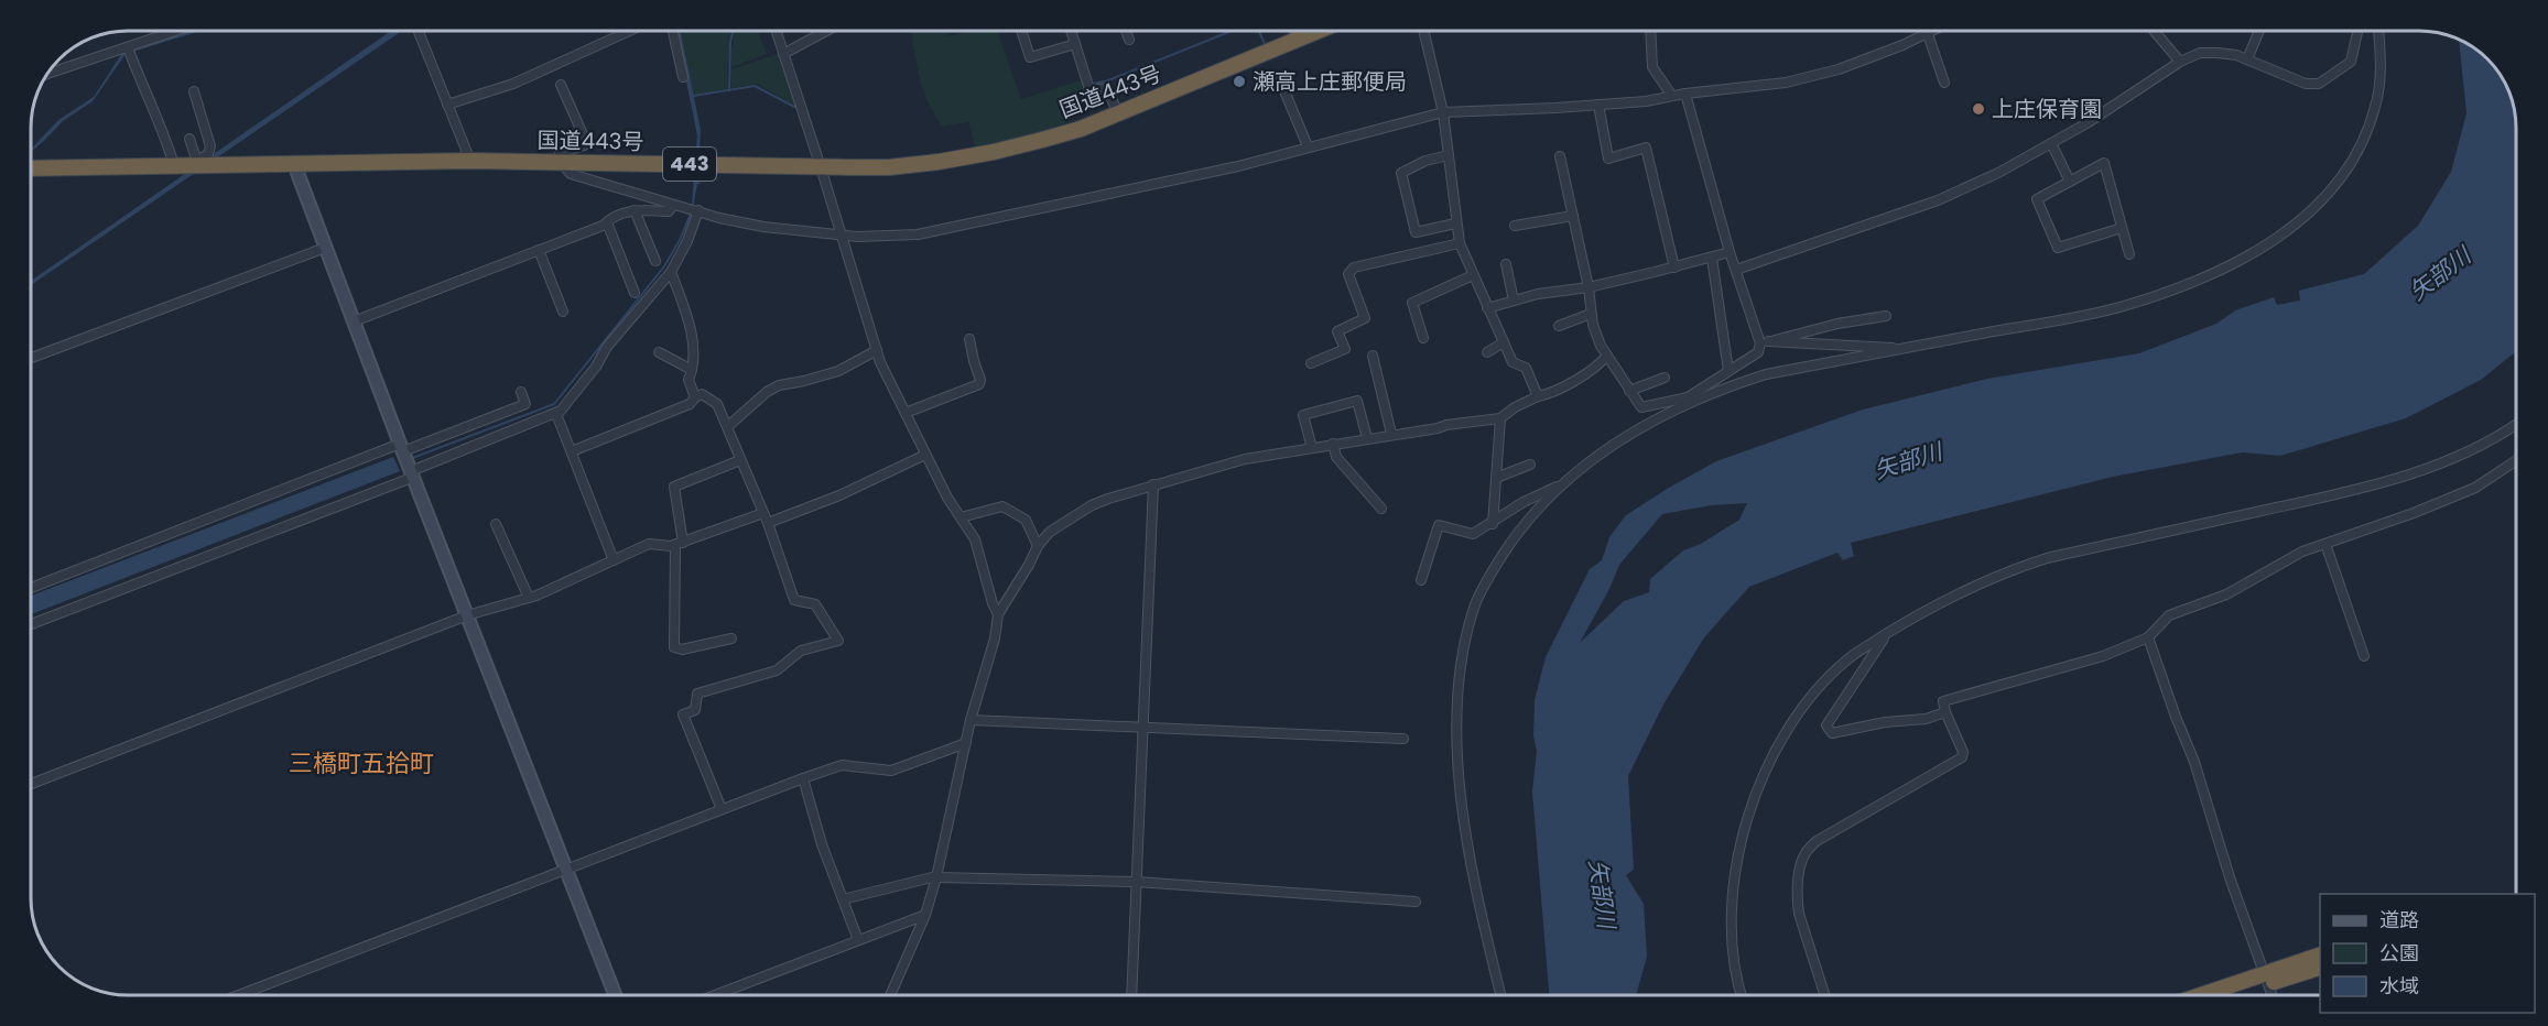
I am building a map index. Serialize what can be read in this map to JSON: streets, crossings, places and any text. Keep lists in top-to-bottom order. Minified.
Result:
{"streets":{"highway":["国道443号","443"]},"districts":["三橋町五拾町"],"water":["矢部川"],"places":["瀬高上庄郵便局","上庄保育園"],"legend":["道路","公園","水域"]}
